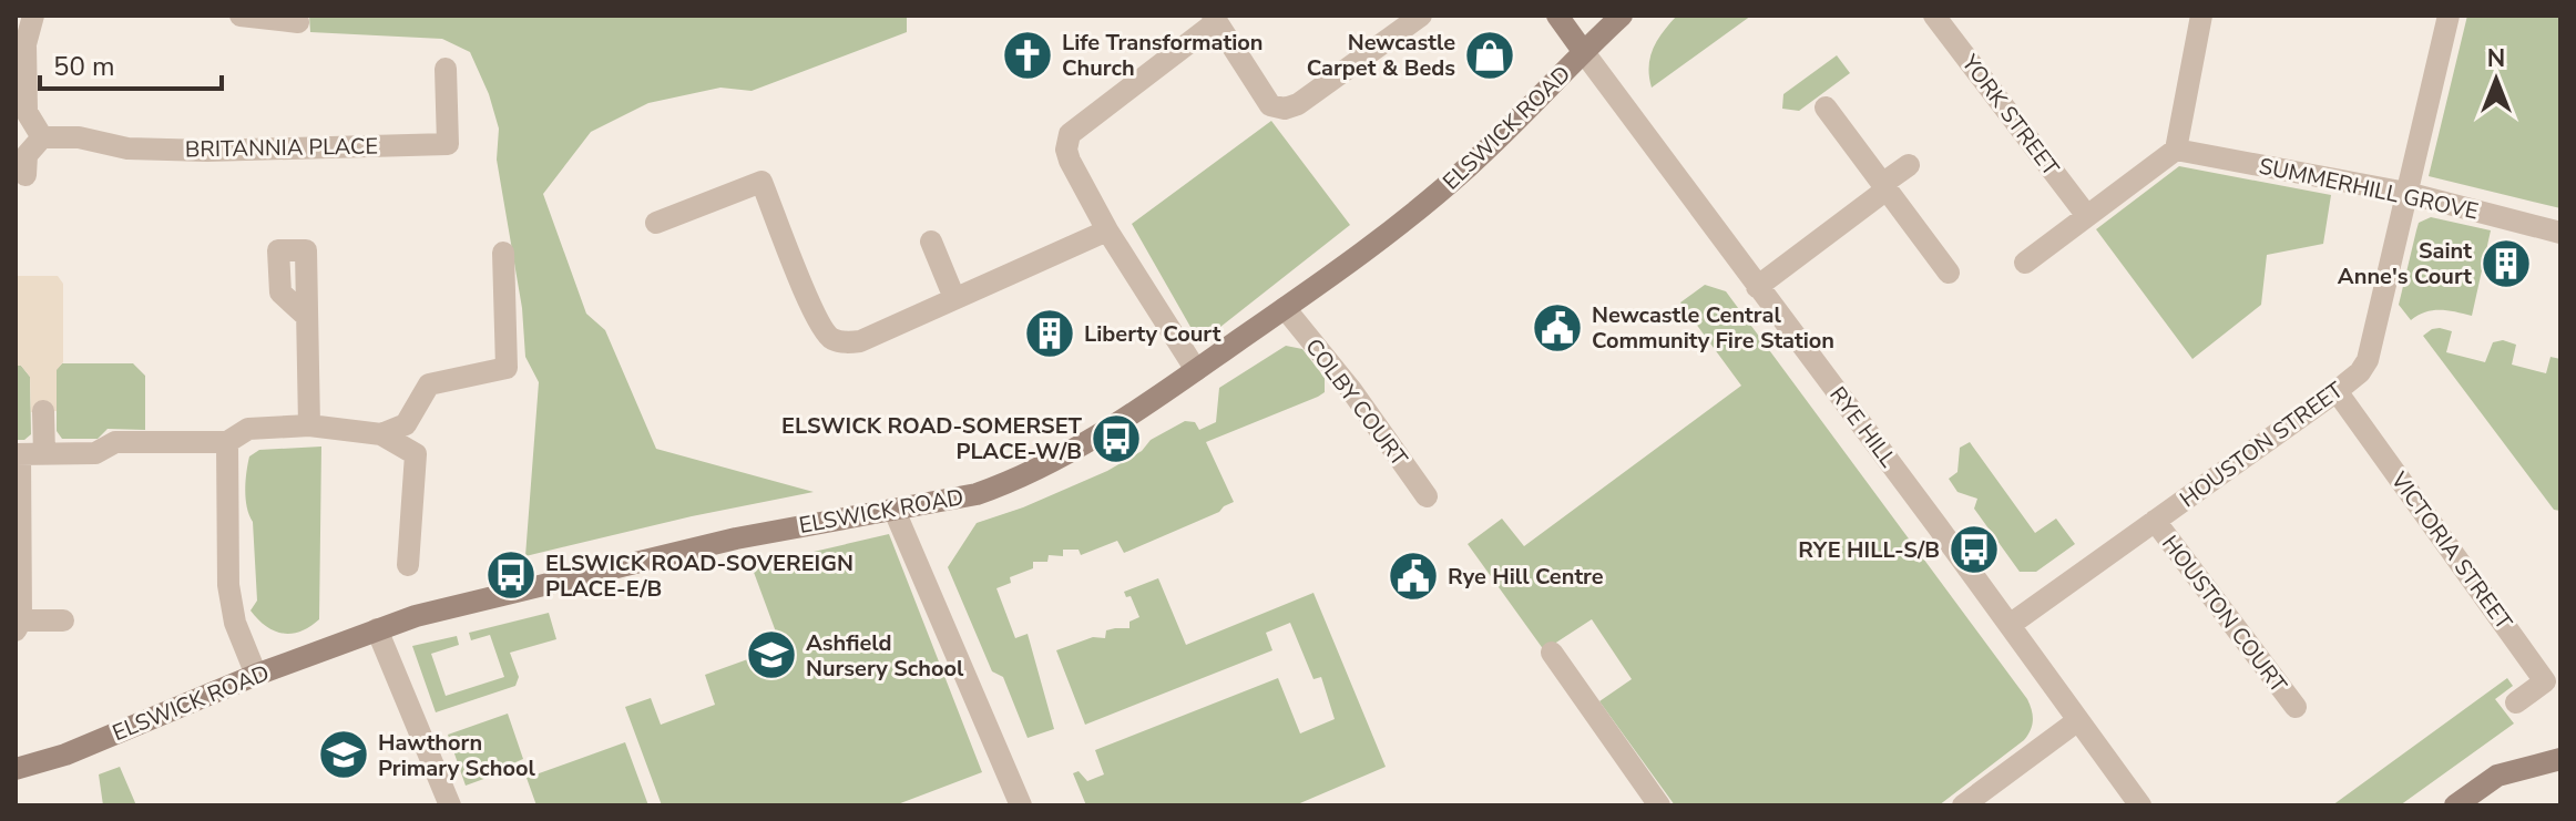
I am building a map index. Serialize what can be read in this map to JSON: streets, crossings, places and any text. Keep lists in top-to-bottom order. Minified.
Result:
{"streets":{"main road":["ELSWICK ROAD"],"street":["YORK STREET","BRITANNIA PLACE","SUMMERHILL GROVE","COLBY COURT","RYE HILL","HOUSTON STREET","VICTORIA STREET","HOUSTON COURT"]},"crossings":[["ELSWICK ROAD","COLBY COURT"],["ELSWICK ROAD","RYE HILL"],["SUMMERHILL GROVE","HOUSTON STREET"],["RYE HILL","HOUSTON STREET"],["HOUSTON STREET","VICTORIA STREET"],["HOUSTON STREET","HOUSTON COURT"]],"places":{"church":["Life Transformation Church"],"shop":["Newcastle Carpet & Beds"],"building":["Saint Anne's Court","Liberty Court"],"public building":["Newcastle Central Community Fire Station","Rye Hill Centre"],"bus stop":["ELSWICK ROAD-SOMERSET PLACE-W/B","RYE HILL-S/B","ELSWICK ROAD-SOVEREIGN PLACE-E/B"],"school or university":["Ashfield Nursery School","Hawthorn Primary School"]},"scale_bar":"50 m","north":"top"}
